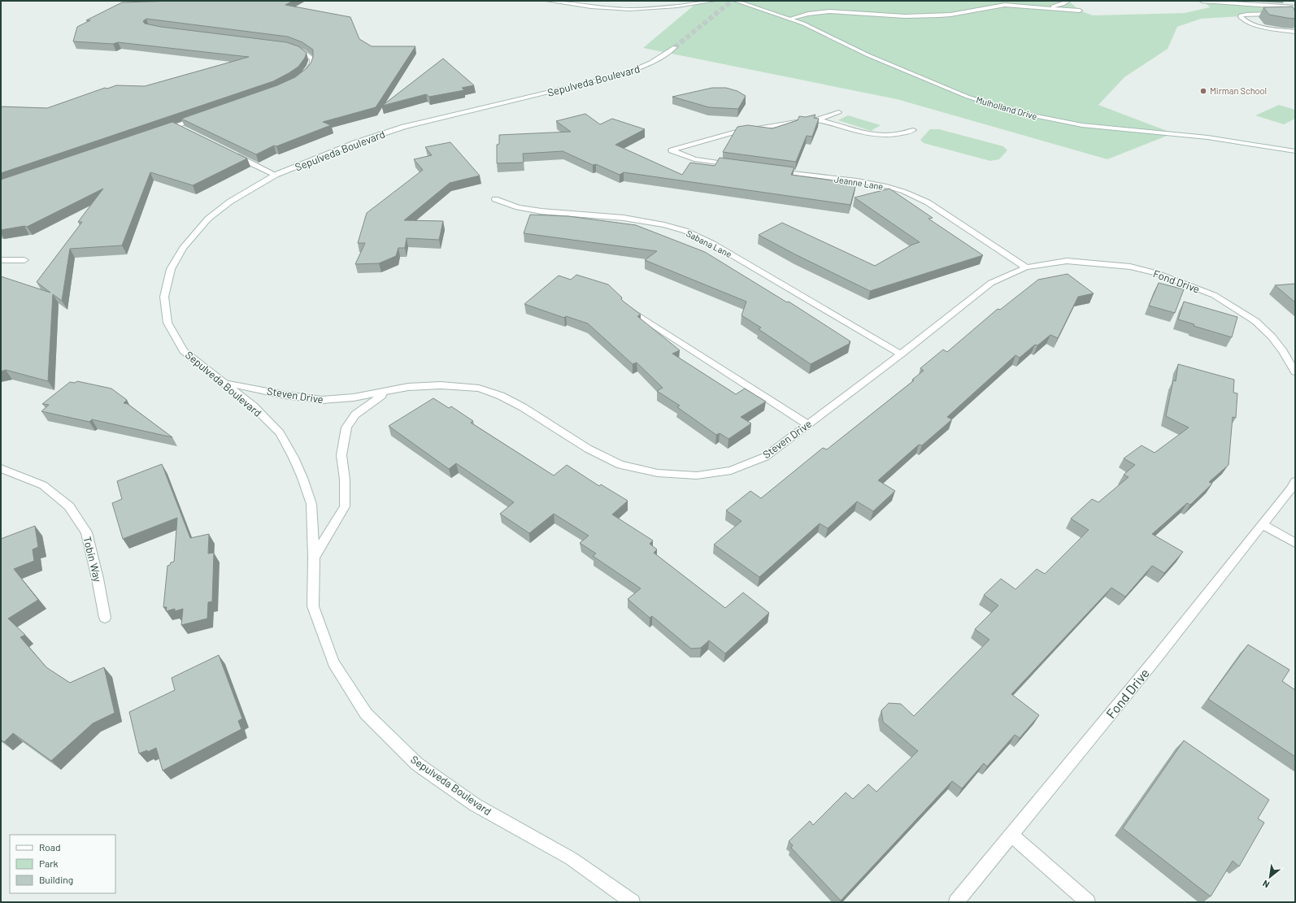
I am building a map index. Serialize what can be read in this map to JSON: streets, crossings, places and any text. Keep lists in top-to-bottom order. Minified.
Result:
{"streets":{"street":["Sepulveda Boulevard","Mulholland Drive","Jeanne Lane","Sabana Lane","Fond Drive","Steven Drive","Tobin Way"]},"crossings":[["Sepulveda Boulevard","Steven Drive"],["Jeanne Lane","Fond Drive"],["Jeanne Lane","Steven Drive"],["Sabana Lane","Steven Drive"],["Fond Drive","Steven Drive"]],"places":["Mirman School"],"legend":["Road","Park","Building"],"north":"bottom left"}
